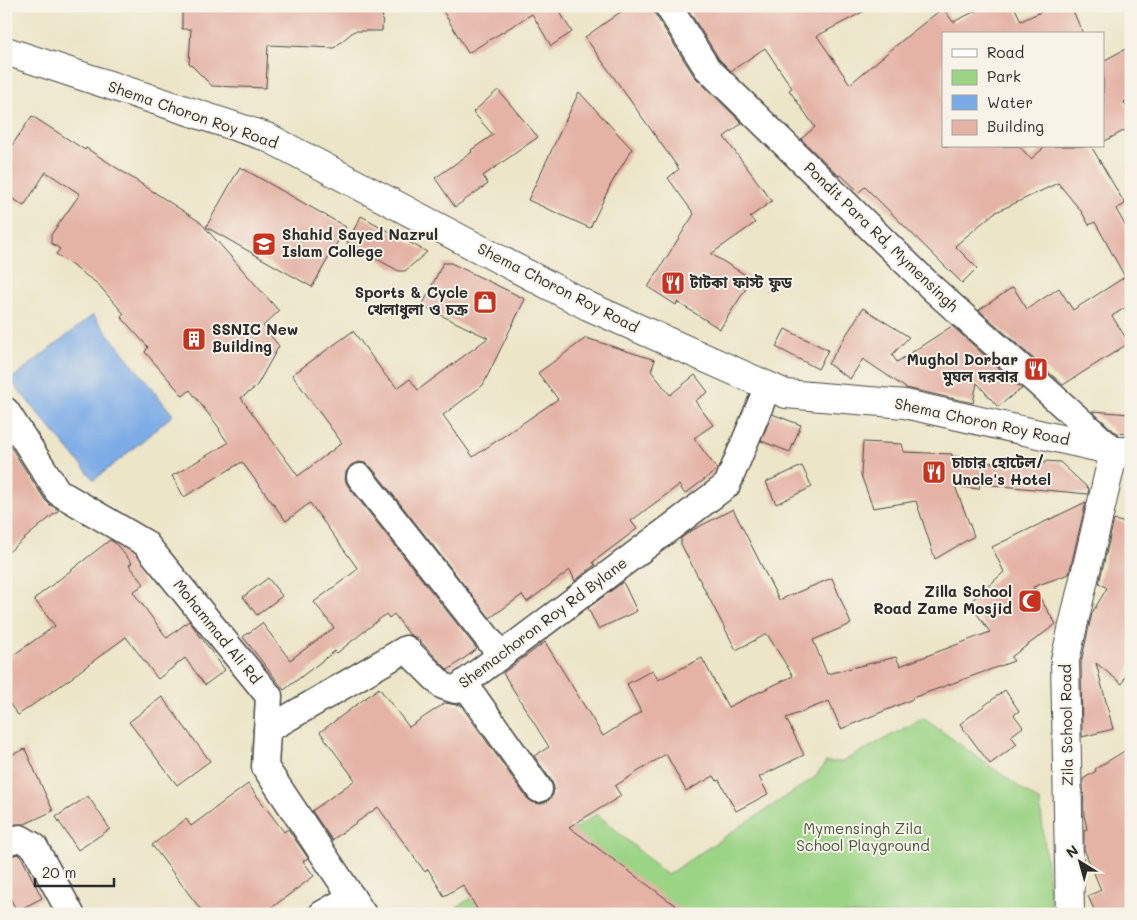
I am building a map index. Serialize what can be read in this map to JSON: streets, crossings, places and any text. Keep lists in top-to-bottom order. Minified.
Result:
{"streets":{"main road":["Shema Choron Roy Road","Zila School Road"],"street":["Pondit Para Rd, Mymensingh","Shemachoron Roy Rd Bylane","Mohammad Ali Rd"]},"crossings":[["Shema Choron Roy Road","Pondit Para Rd, Mymensingh"],["Shema Choron Roy Road","Shemachoron Roy Rd Bylane"],["Shema Choron Roy Road","Zila School Road"],["Pondit Para Rd, Mymensingh","Zila School Road"],["Shemachoron Roy Rd Bylane","Mohammad Ali Rd"]],"parks":["Mymensingh Zila School Playground"],"places":{"school or university":["Shahid Sayed Nazrul Islam College"],"restaurant":["টাটকা ফাস্ট ফুড","Mughol Dorbar মুঘল দরবার","চাচার হোটেল/ Uncle's Hotel"],"shop":["Sports & Cycle খেলাধুলা ও চক্র"],"building":["SSNIC New Building"],"mosque":["Zilla School Road Zame Mosjid"]},"legend":["Road","Park","Water","Building"],"scale_bar":"20 m","north":"top left"}
